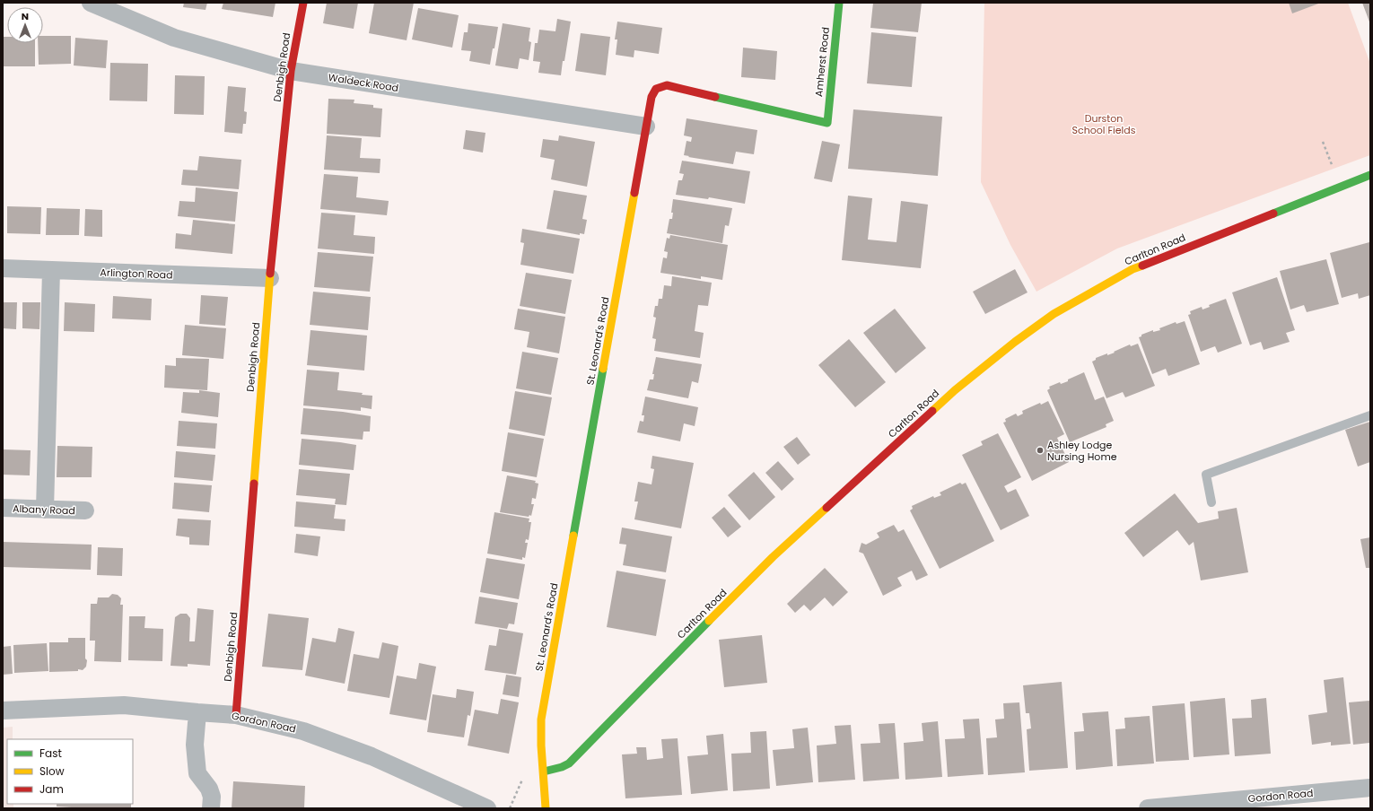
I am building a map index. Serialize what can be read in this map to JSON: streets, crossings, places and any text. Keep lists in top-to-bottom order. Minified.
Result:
{"streets":{"street":["Amherst Road","Denbigh Road","Waldeck Road","Carlton Road","Arlington Road","St. Leonard's Road","Albany Road","Gordon Road"]},"crossings":[["Amherst Road","St. Leonard's Road"],["Denbigh Road","Waldeck Road"],["Denbigh Road","Arlington Road"],["Denbigh Road","Gordon Road"],["Waldeck Road","St. Leonard's Road"],["Carlton Road","St. Leonard's Road"]],"parks":["Durston School Fields"],"places":["Ashley Lodge Nursing Home"],"legend":["Fast","Slow","Jam"],"north":"top"}
